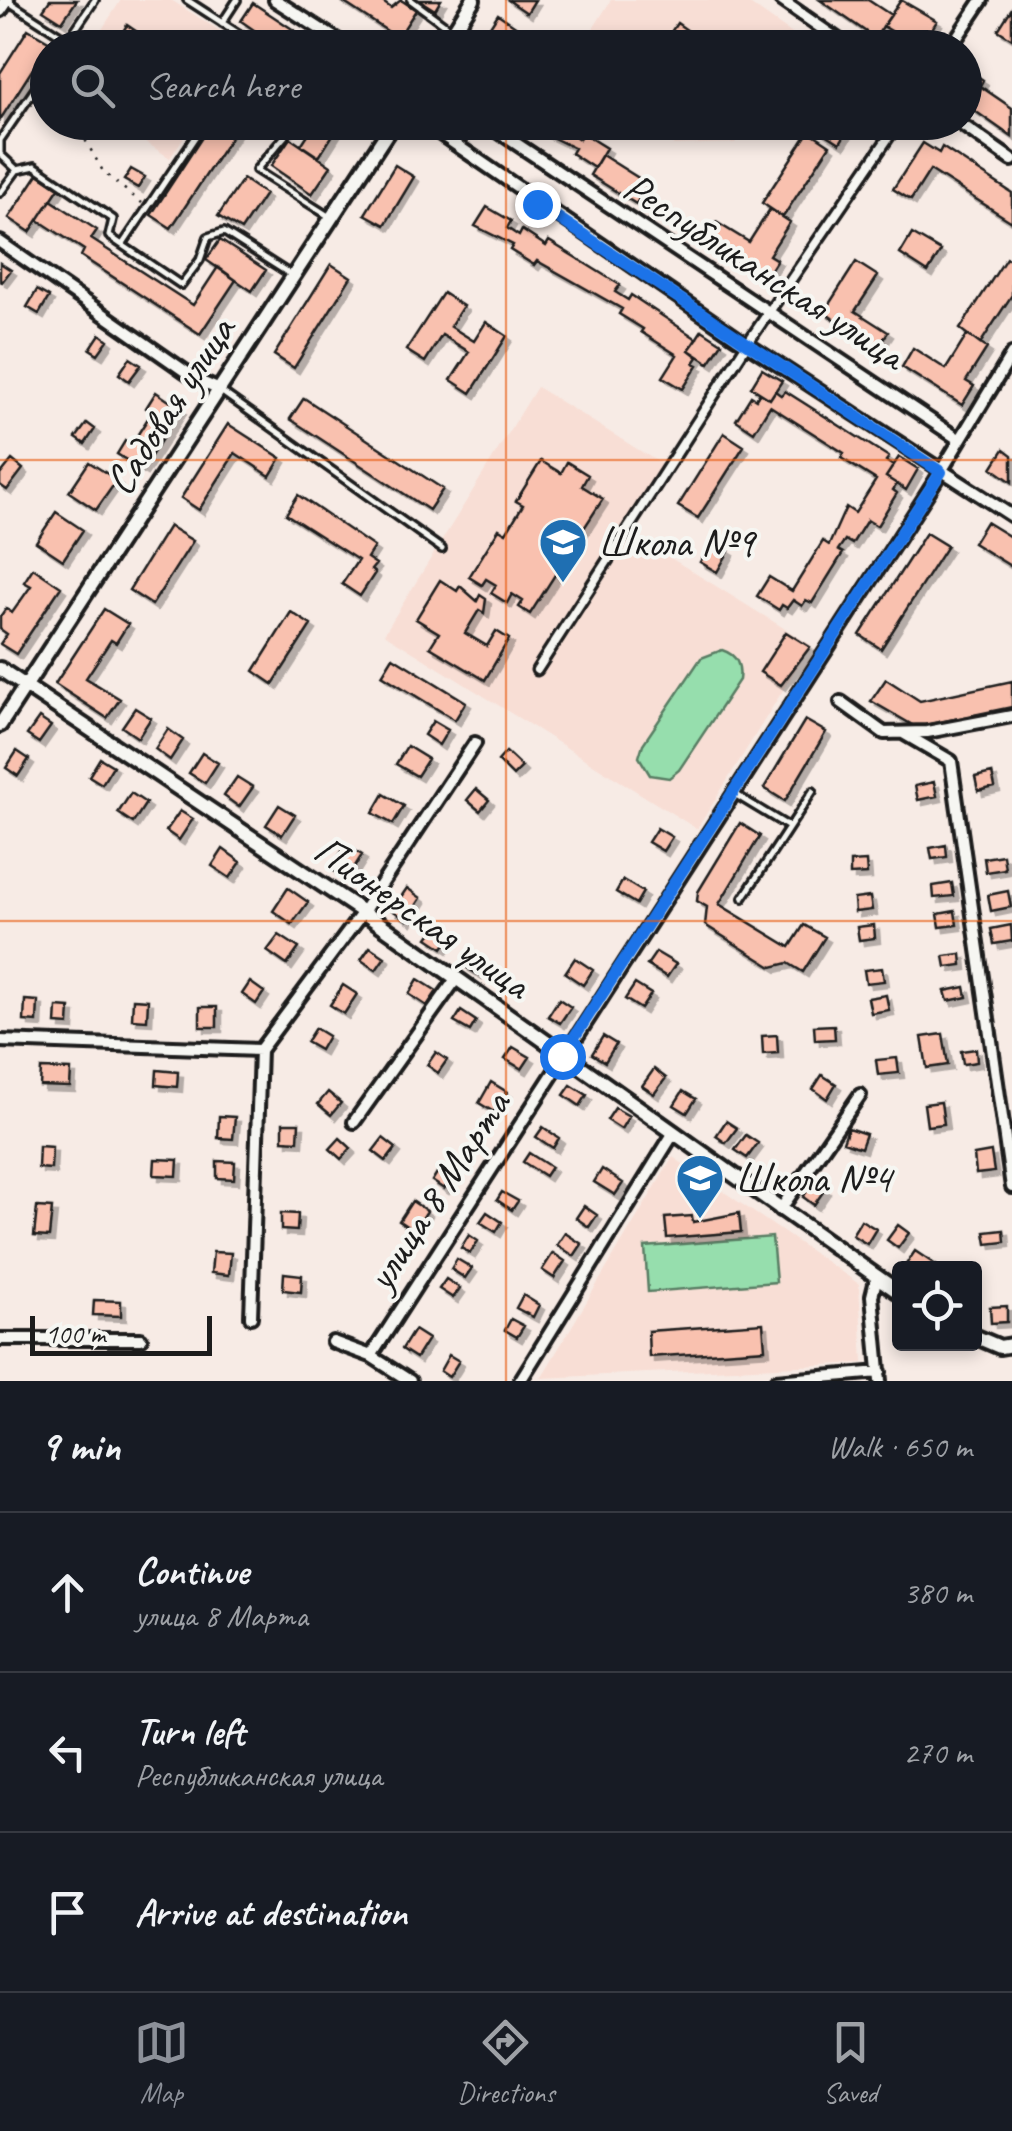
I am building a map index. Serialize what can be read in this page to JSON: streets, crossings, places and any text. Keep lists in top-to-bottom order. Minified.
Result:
{"streets":{"street":["Республиканская улица","Садовая улица","Пионерская улица","улица 8 Марта"]},"crossings":[["Республиканская улица","улица 8 Марта"],["Садовая улица","Пионерская улица"],["Пионерская улица","улица 8 Марта"]],"places":{"school or university":["Школа №9","Школа №4"]},"scale_bar":"100 m","page":{"search":"Search here","scale":"100 m","heading":["9 min","Walk · 650 m"],"list":[["Continue","улица 8 Марта","380 m"],["Turn left","Республиканская улица","270 m"],"Arrive at destination"],"nav":["Map","Directions","Saved"]}}
